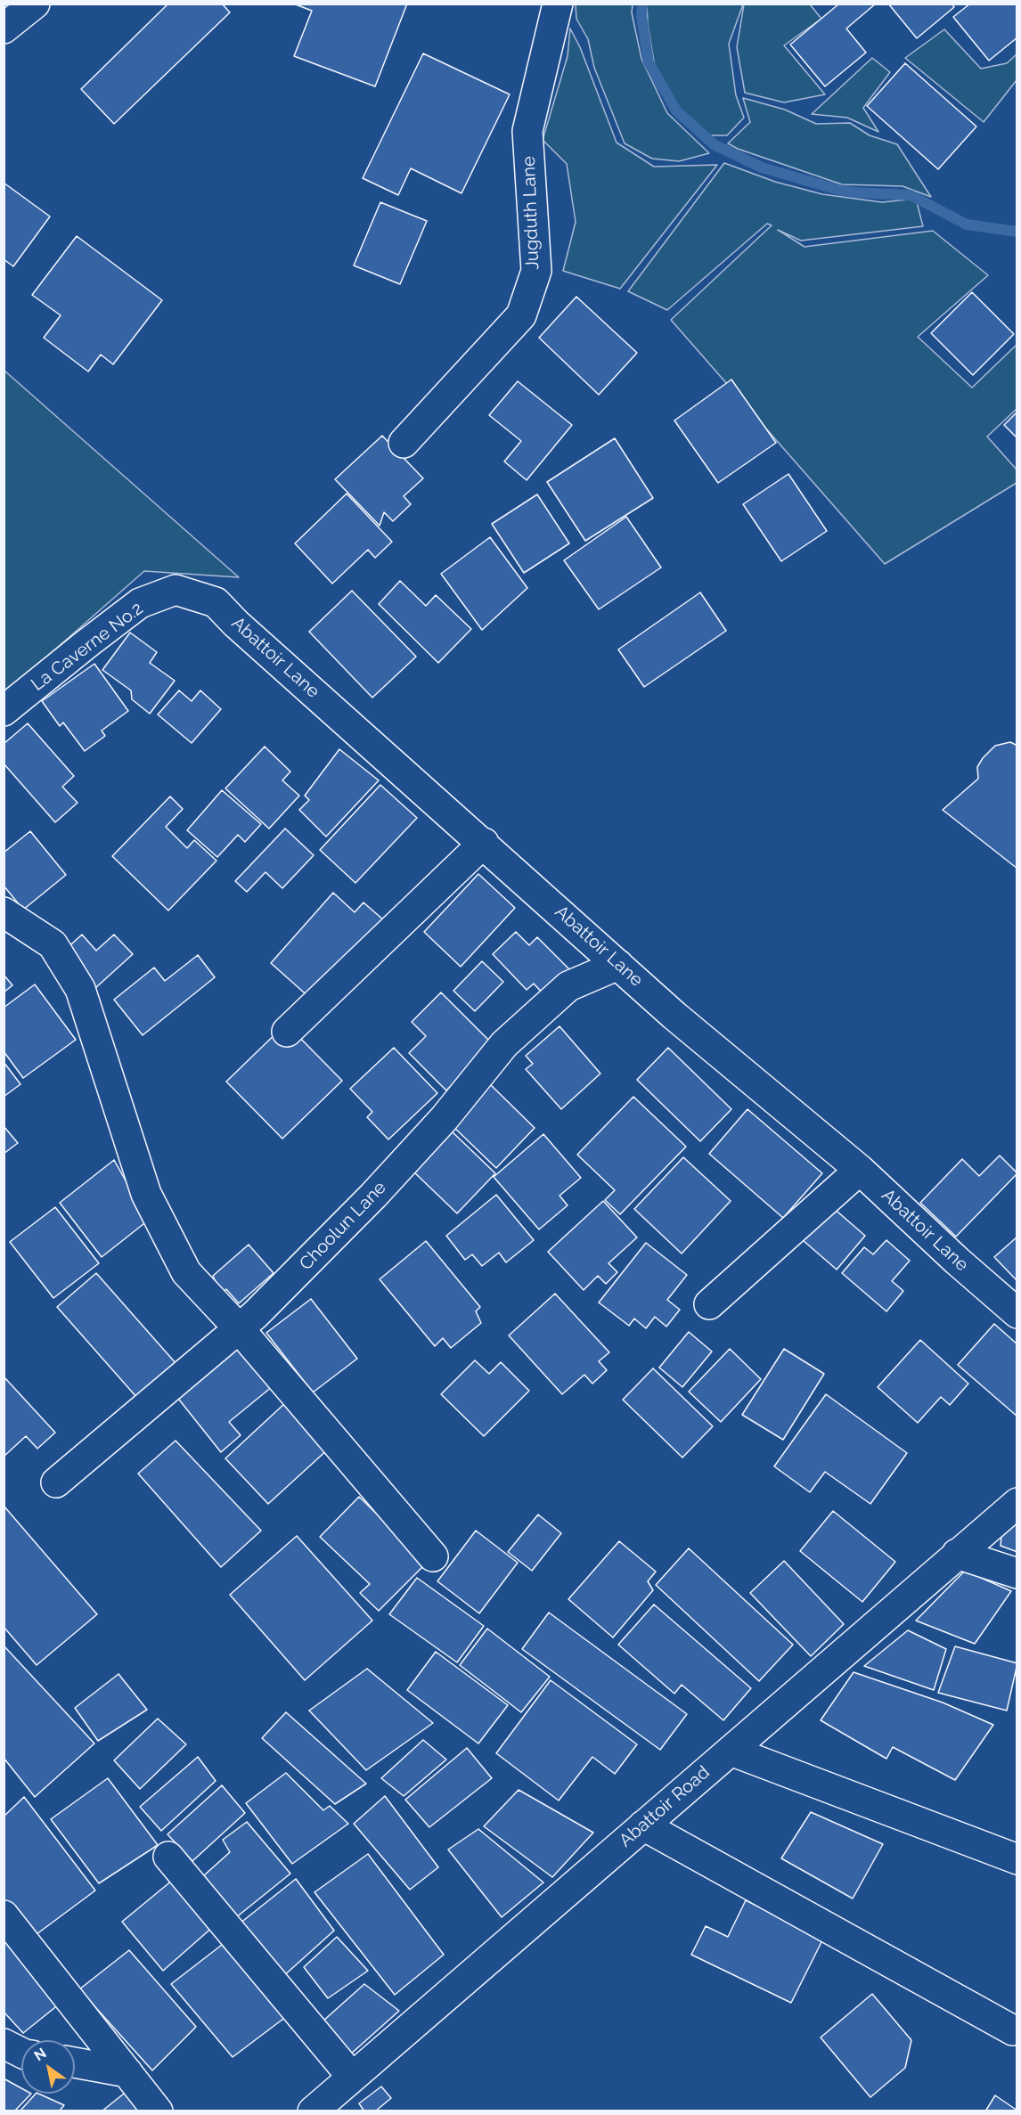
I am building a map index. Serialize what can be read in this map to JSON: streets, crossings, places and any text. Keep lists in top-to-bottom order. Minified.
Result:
{"streets":{"street":["Jugduth Lane","La Caverne No.2","Abattoir Lane","Choolun Lane","Abattoir Road"]},"crossings":[["La Caverne No.2","Abattoir Lane"],["Abattoir Lane","Choolun Lane"]],"north":"top left"}
